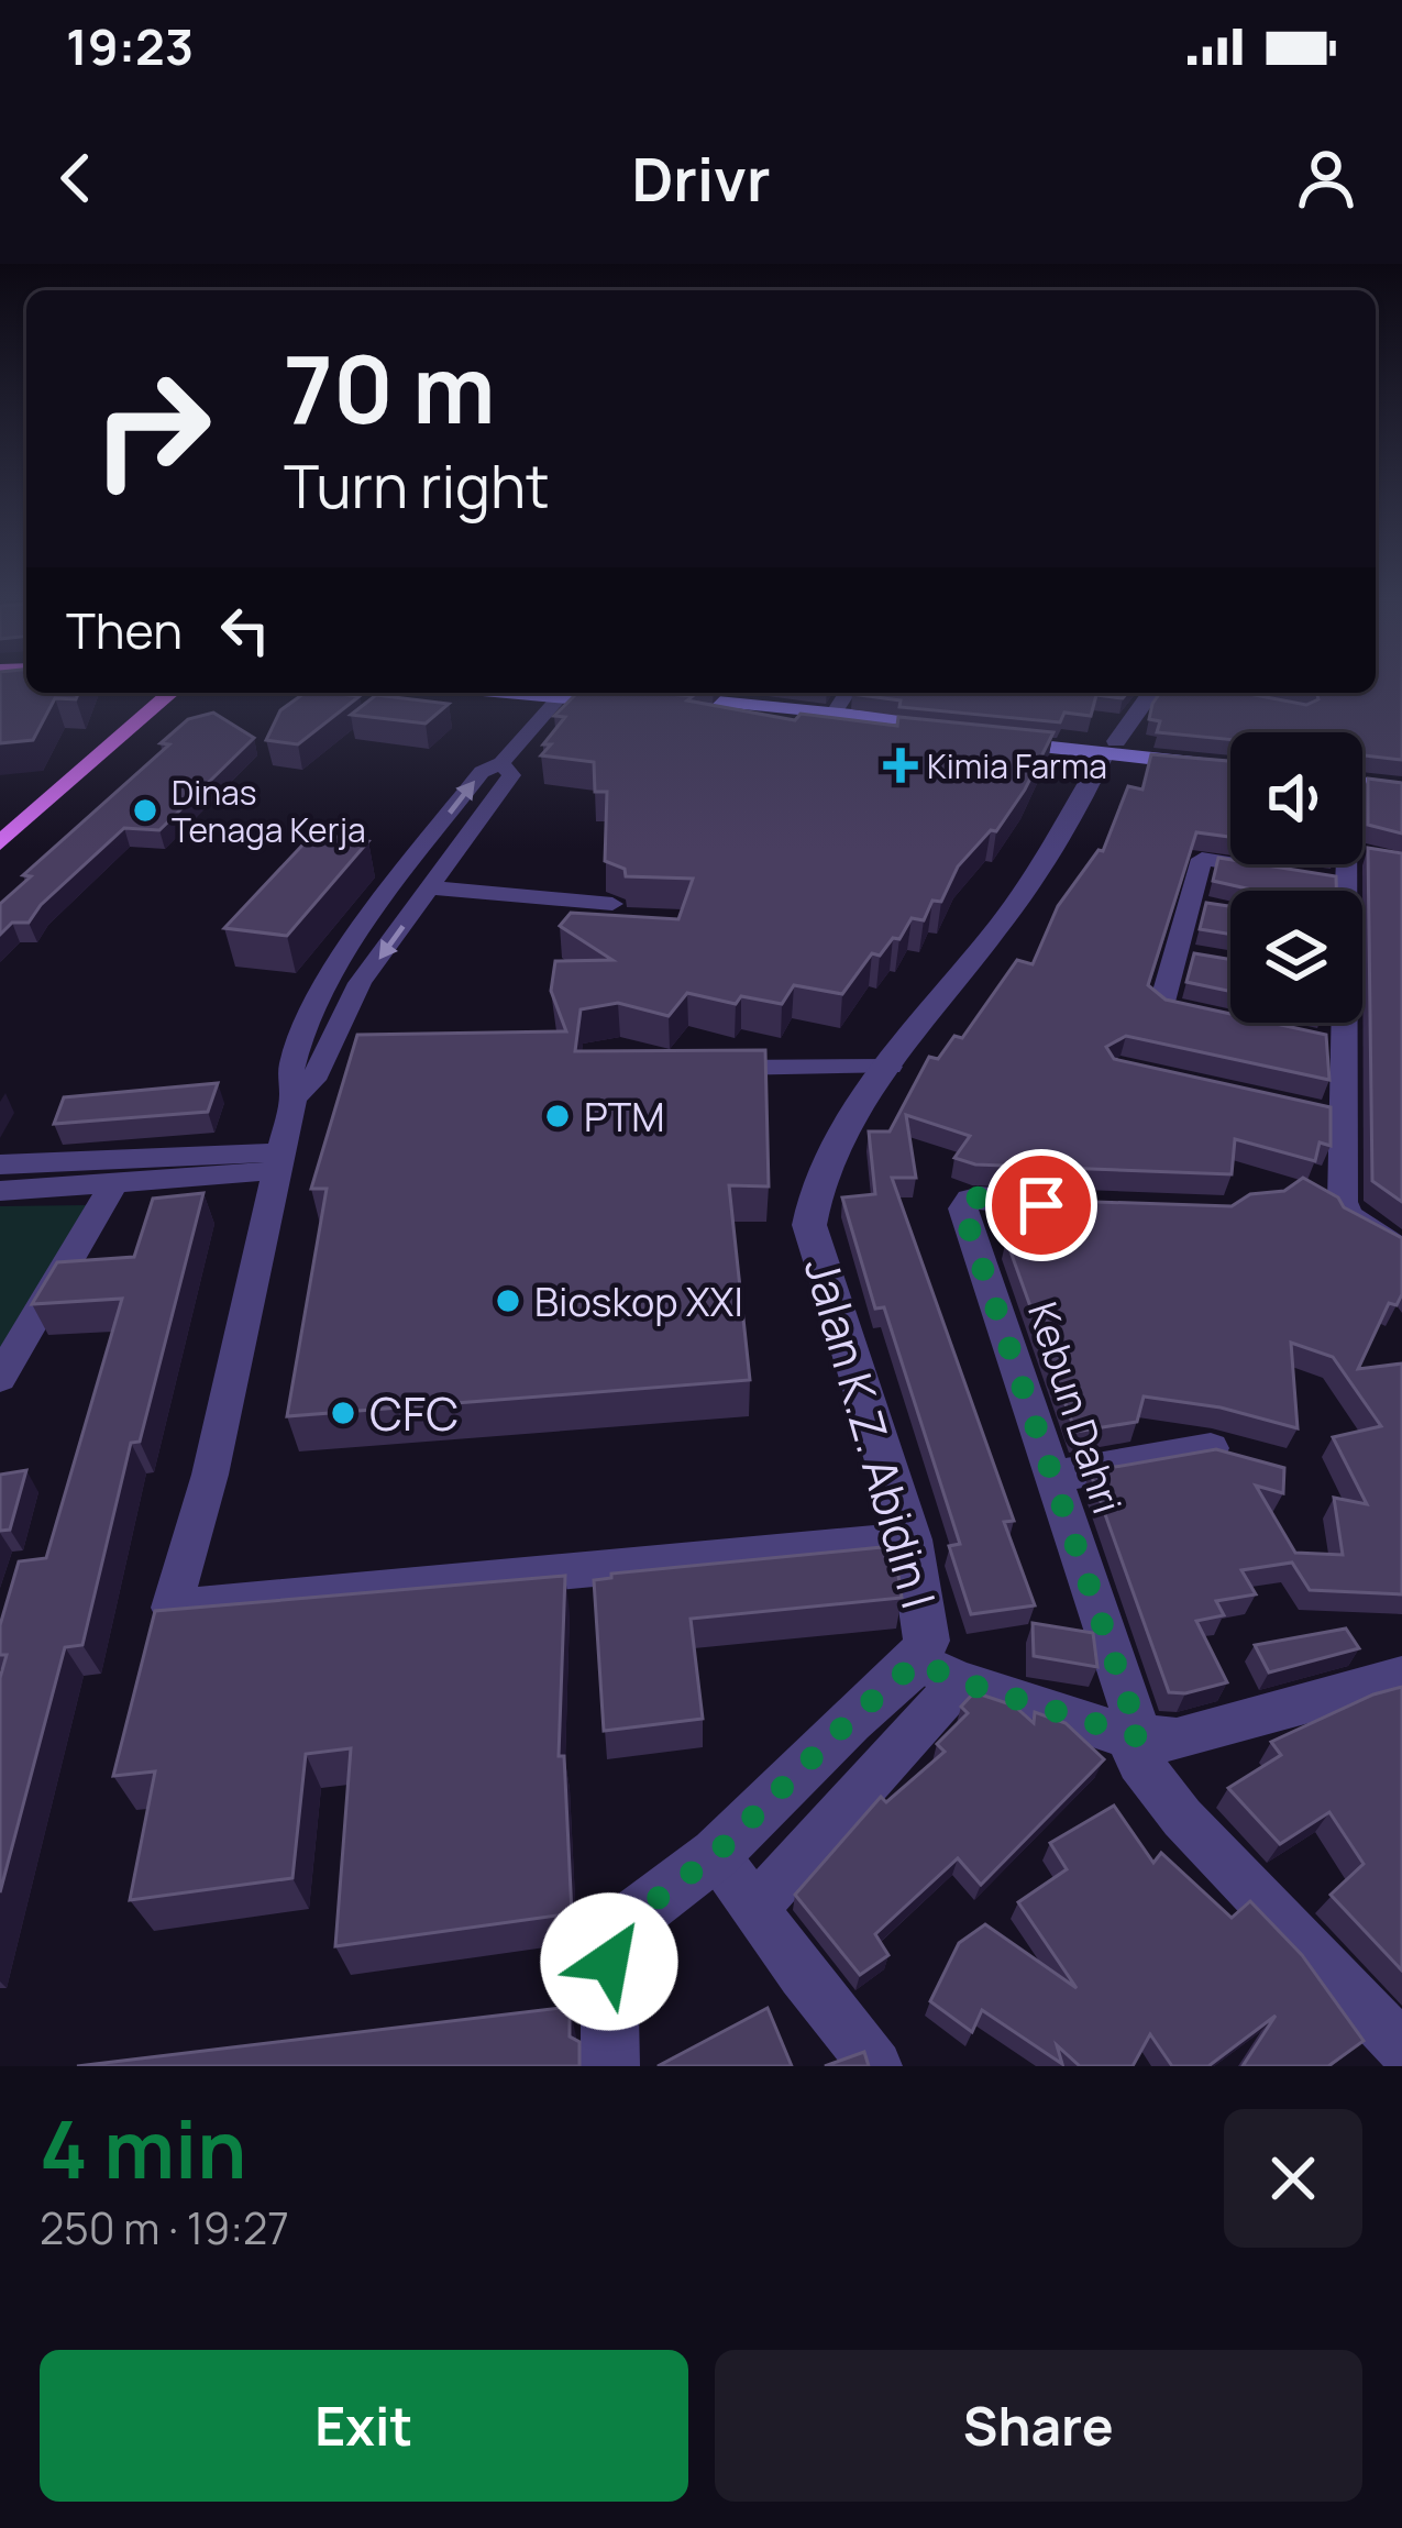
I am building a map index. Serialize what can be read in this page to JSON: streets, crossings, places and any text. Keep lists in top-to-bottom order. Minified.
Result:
{"streets":{"street":["Kebun Dahri","Jalan K.Z. Abidin I"]},"places":{"health":["Kimia Farma"],"other":["Dinas Tenaga Kerja","PTM","Bioskop XXI","CFC"]},"page":{"status":"19:23","header":"Drivr","turn":["70 m","Turn right"],"then":"Then","heading":["4 min","250 m · 19:27"],"buttons":["Exit","Share"]}}
